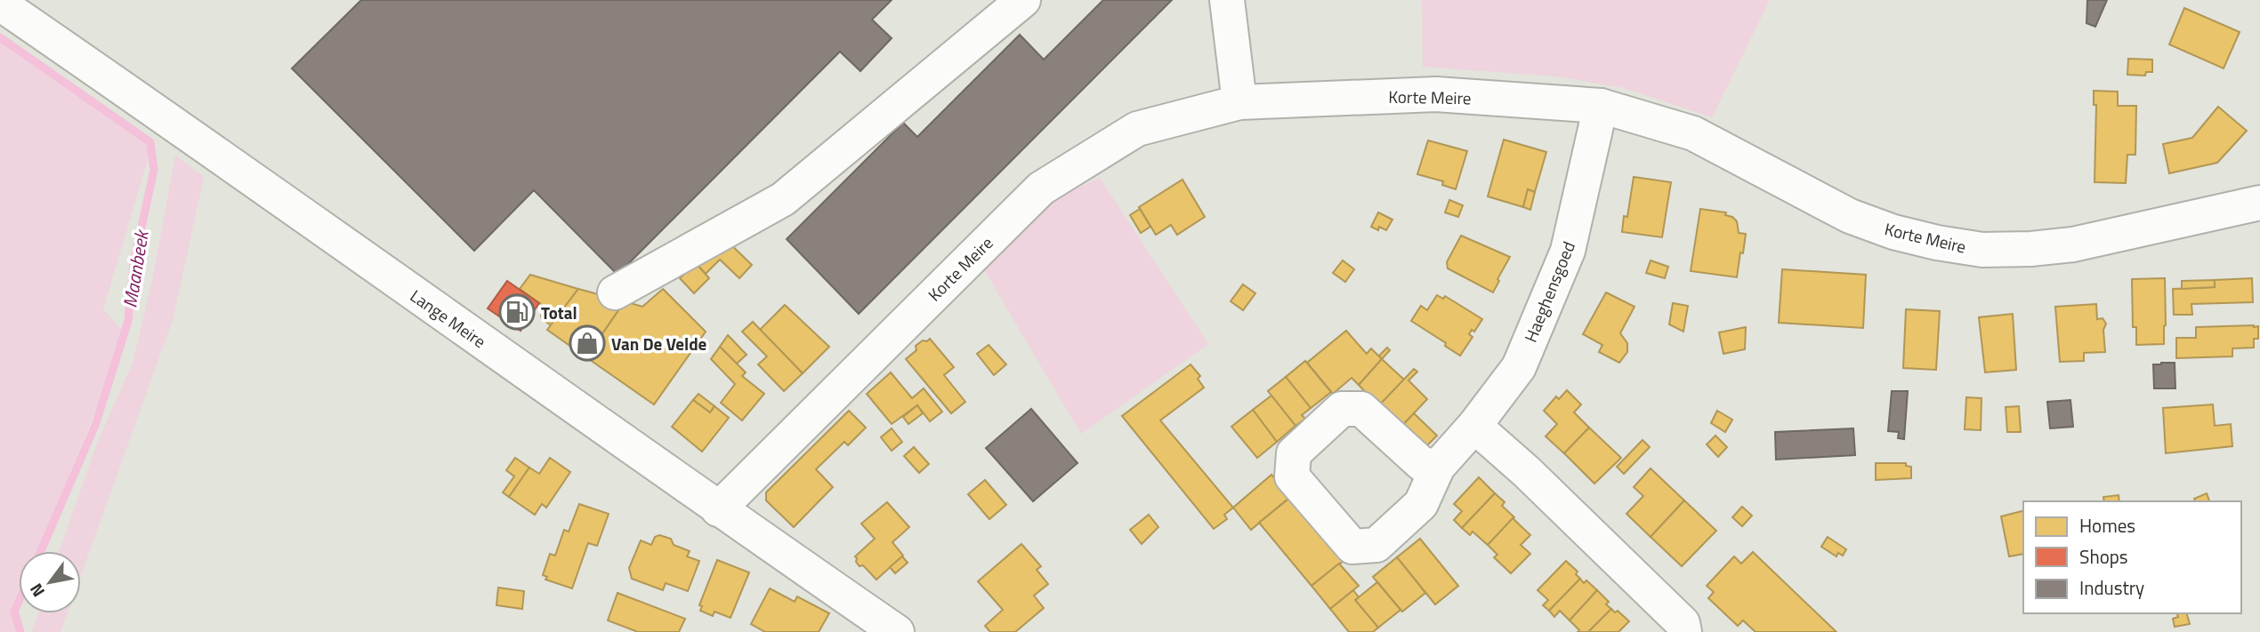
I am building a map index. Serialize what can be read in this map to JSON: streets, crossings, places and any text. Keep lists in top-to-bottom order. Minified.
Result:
{"streets":{"street":["Korte Meire","Haeghensgoed","Lange Meire"]},"crossings":[["Korte Meire","Haeghensgoed"],["Korte Meire","Lange Meire"]],"water":["Maanbeek"],"places":{"fuel station":["Total"],"shop":["Van De Velde"]},"legend":["Homes","Shops","Industry"],"north":"bottom left"}
